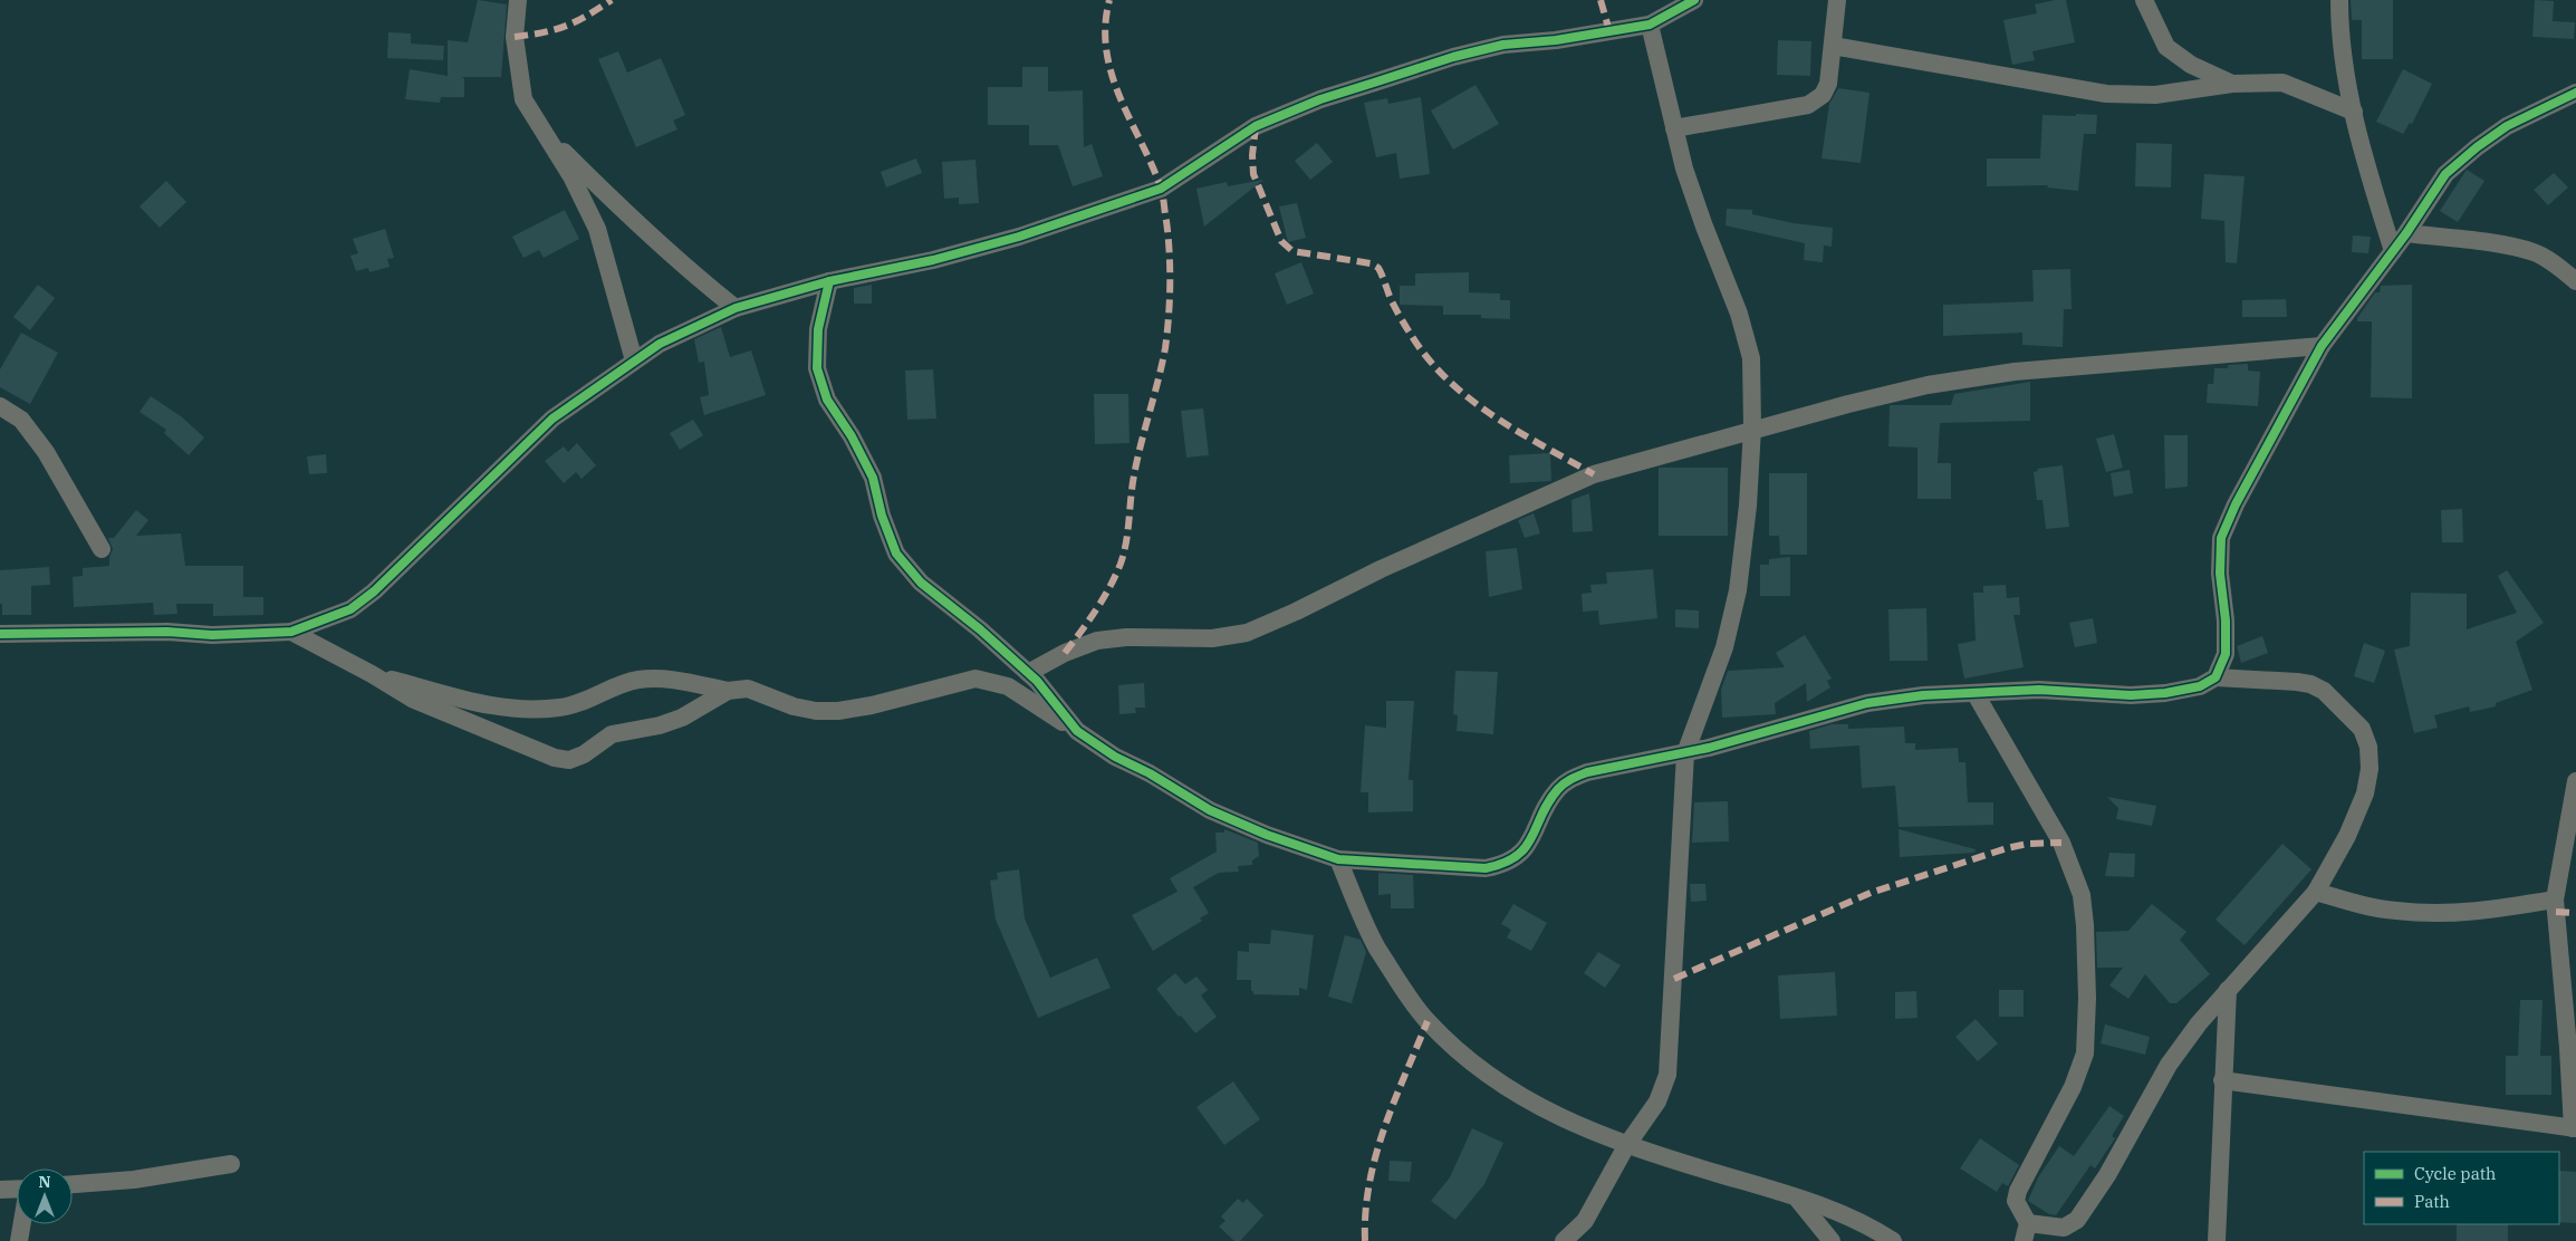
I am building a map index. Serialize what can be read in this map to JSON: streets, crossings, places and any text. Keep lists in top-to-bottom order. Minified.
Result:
{"legend":["Cycle path","Path"],"north":"top"}
